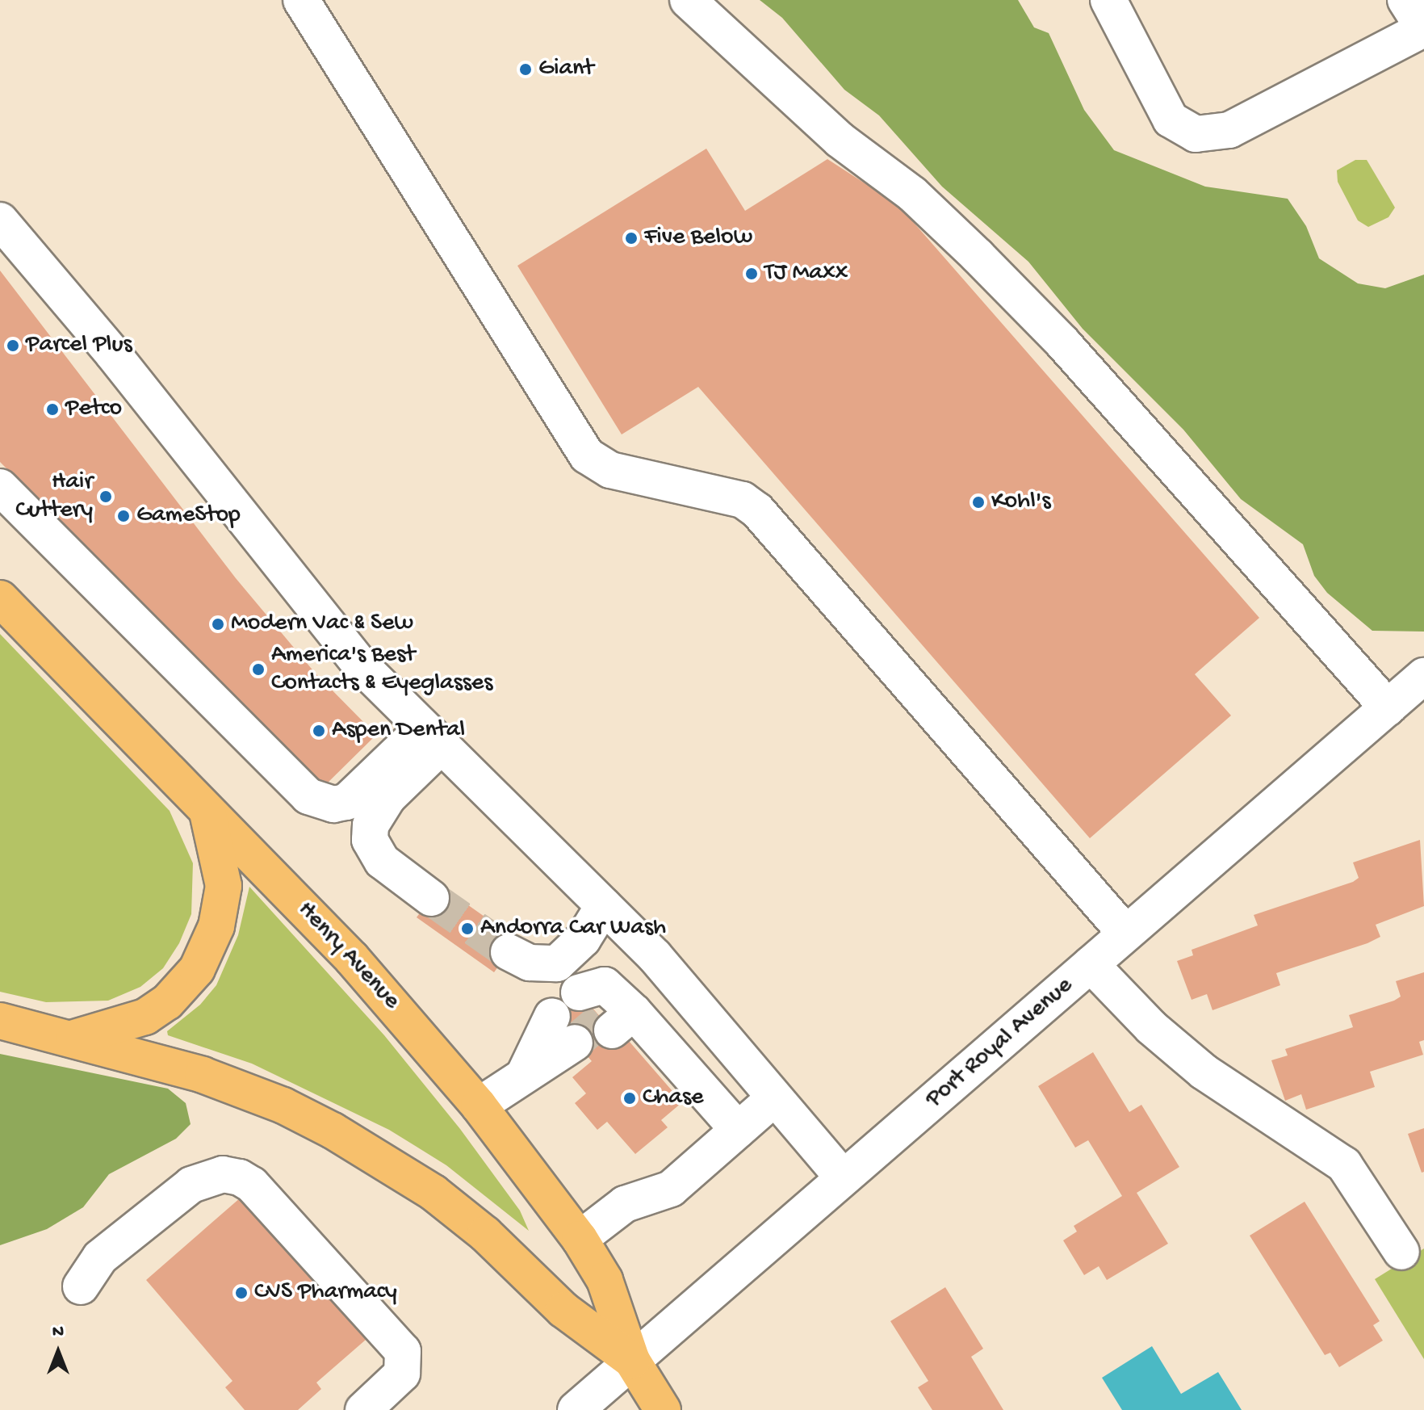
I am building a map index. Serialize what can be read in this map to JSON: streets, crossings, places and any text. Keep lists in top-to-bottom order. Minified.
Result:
{"streets":{"main road":["Henry Avenue"],"street":["Port Royal Avenue"]},"crossings":[["Henry Avenue","Port Royal Avenue"]],"places":["Giant","Five Below","TJ Maxx","Parcel Plus","Petco","Hair Cuttery","Kohl's","GameStop","Modern Vac & Sew","America's Best Contacts & Eyeglasses","Aspen Dental","Andorra Car Wash","Chase","CVS Pharmacy"],"north":"top"}
